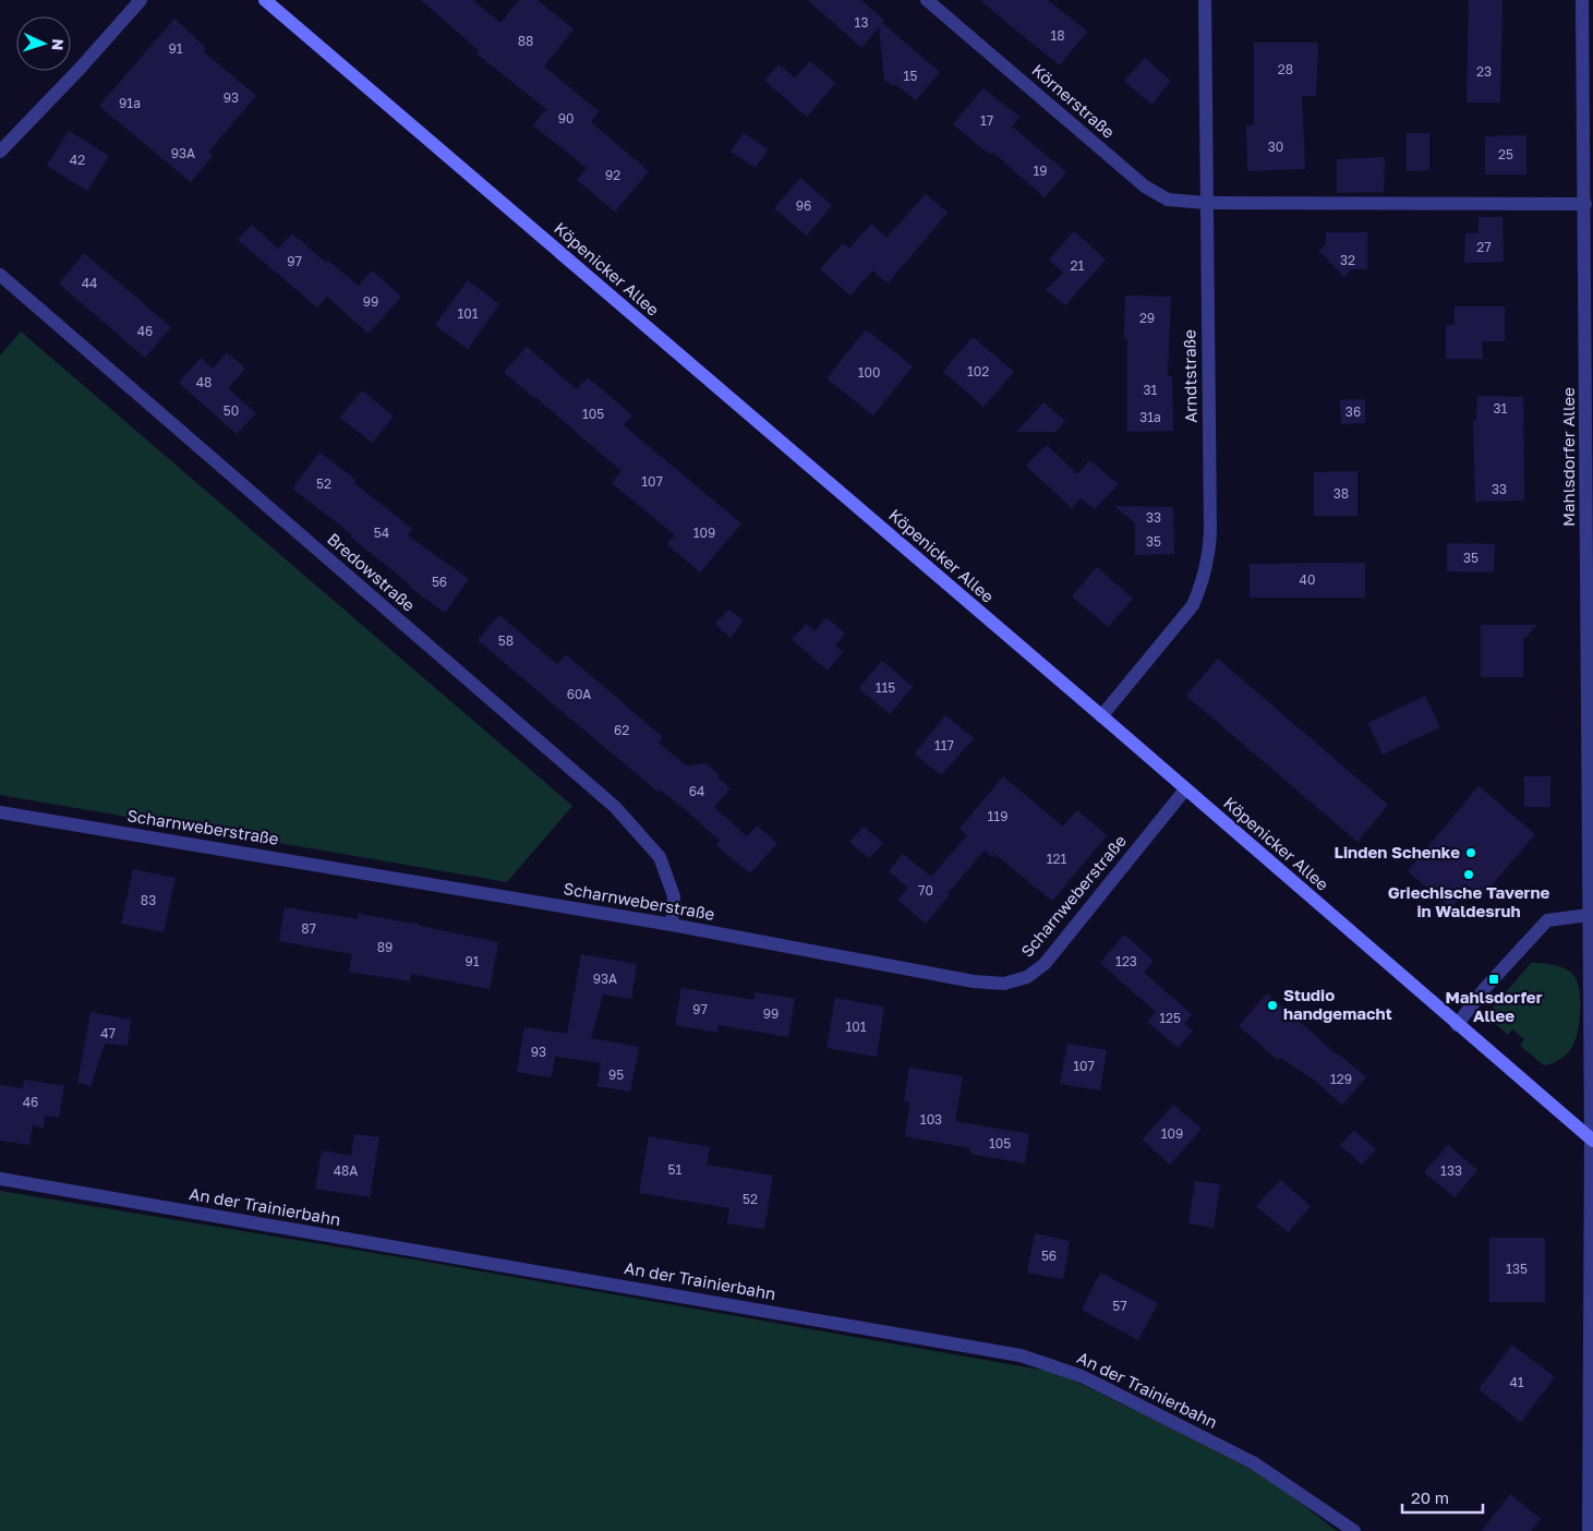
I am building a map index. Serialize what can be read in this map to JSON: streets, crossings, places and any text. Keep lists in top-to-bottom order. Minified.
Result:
{"streets":{"street":["Körnerstraße","Köpenicker Allee","Arndtstraße","Mahlsdorfer Allee","Bredowstraße","Scharnweberstraße","An der Trainierbahn"]},"crossings":[["Körnerstraße","Arndtstraße"],["Körnerstraße","Mahlsdorfer Allee"],["Köpenicker Allee","Arndtstraße"],["Köpenicker Allee","Mahlsdorfer Allee"],["Köpenicker Allee","Scharnweberstraße"],["Bredowstraße","Scharnweberstraße"]],"places":{"other":["Linden Schenke","Griechische Taverne in Waldesruh","Studio handgemacht"],"transit":["Mahlsdorfer Allee"]},"house_numbers":["13","18","88","91","28","23","15","93","91a","90","17","30","93A","25","42","19","92","96","27","32","97","21","44","99","101","29","46","102","100","48","31","31","50","36","105","31a","107","52","33","38","33","54","109","35","35","40","56","58","115","60A","62","117","64","119","121","70","83","87","89","91","123","93A","97","99","125","101","47","93","107","95","129","46","103","109","105","51","48A","133","52","56","135","57","41"],"scale_bar":"20 m","north":"right"}
